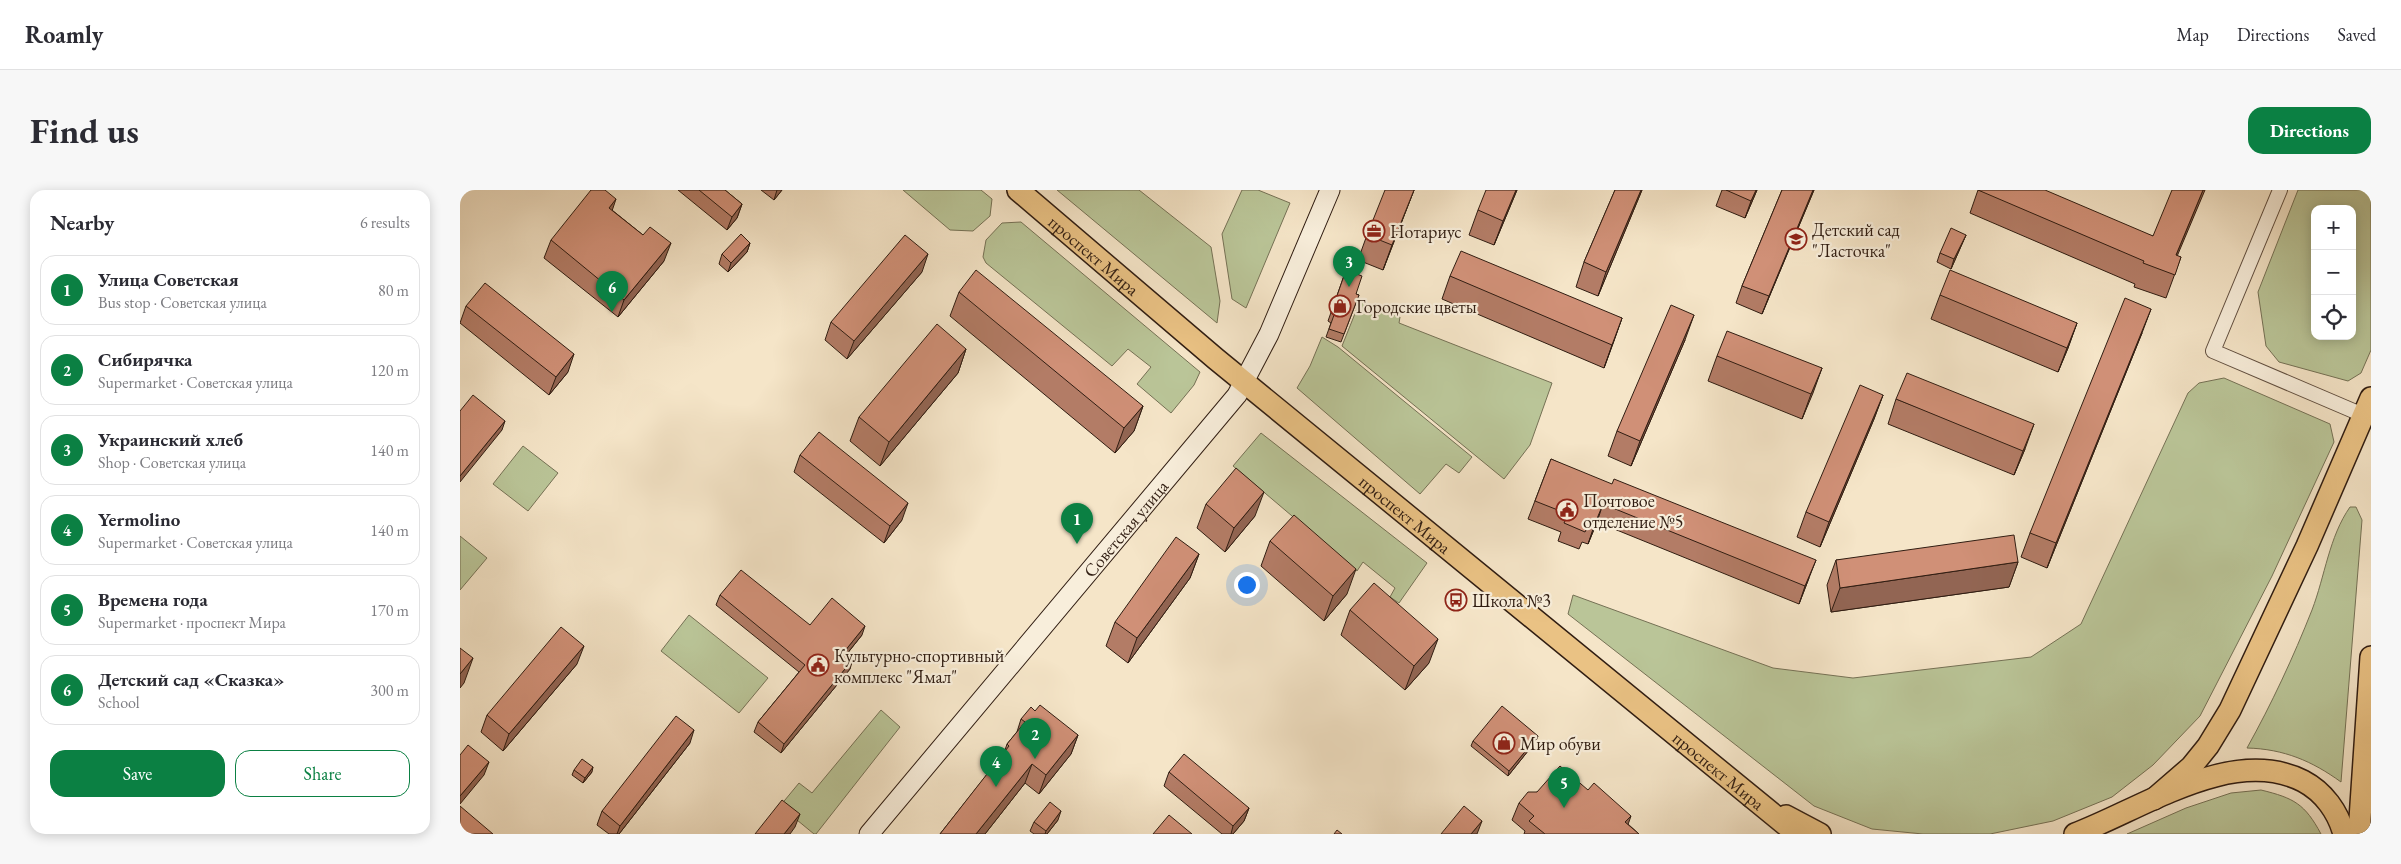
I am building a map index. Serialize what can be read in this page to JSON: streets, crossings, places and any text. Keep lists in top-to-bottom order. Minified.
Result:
{"streets":{"main road":["проспект Мира","Советская улица"]},"crossings":[["проспект Мира","Советская улица"]],"places":{"office":["Нотариус"],"school or university":["Детский сад \"Ласточка\""],"shop":["Городские цветы","Мир обуви"],"public building":["Почтовое отделение №5","Культурно-спортивный комплекс \"Ямал\""],"bus stop":["Школа №3"]},"page":{"header":"Roamly","nav":["Map","Directions","Saved"],"buttons":["Directions",["Save","Share"]],"title":"Find us","heading":["Nearby","6 results"],"map_buttons":["+","−"],"pins":["3","6","1","2","4","5"],"list":[{"mark":"1","name":"Улица Советская","note":"Bus stop · Советская улица","value":"80 m"},{"mark":"2","name":"Сибирячка","note":"Supermarket · Советская улица","value":"120 m"},{"mark":"3","name":"Украинский хлеб","note":"Shop · Советская улица","value":"140 m"},{"mark":"4","name":"Yermolino","note":"Supermarket · Советская улица","value":"140 m"},{"mark":"5","name":"Времена года","note":"Supermarket · проспект Мира","value":"170 m"},{"mark":"6","name":"Детский сад «Сказка»","note":"School","value":"300 m"}]}}
